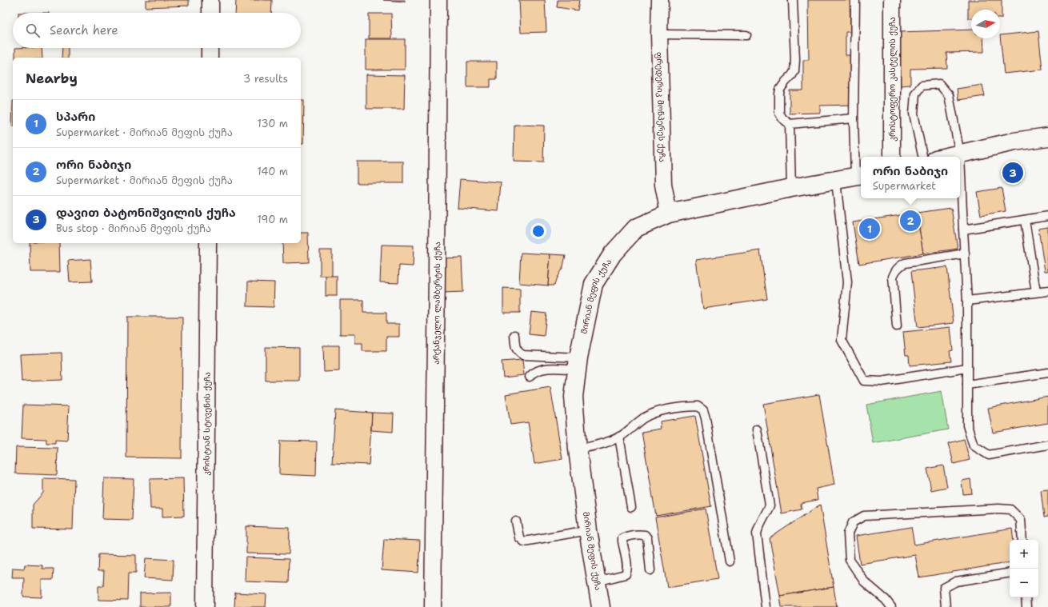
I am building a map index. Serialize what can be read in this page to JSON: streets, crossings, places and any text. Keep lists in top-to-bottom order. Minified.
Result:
{"streets":{"street":["კრისტოფერო კასტელის ქუჩა","ფრედერიკ მონპერეს ქუჩა","მირიან მეფის ქუჩა","არქანჯელო ლამბერტის ქუჩა","კრისტიან სტივენის ქუჩა"]},"crossings":[["ფრედერიკ მონპერეს ქუჩა","მირიან მეფის ქუჩა"]],"north":"right","page":{"search":"Search here","heading":["Nearby","3 results"],"list":[{"mark":"1","name":"სპარი","note":"Supermarket · მირიან მეფის ქუჩა","value":"130 m"},{"mark":"2","name":"ორი ნაბიჯი","note":"Supermarket · მირიან მეფის ქუჩა","value":"140 m"},{"mark":"3","name":"დავით ბატონიშვილის ქუჩა","note":"Bus stop · მირიან მეფის ქუჩა","value":"190 m"}],"popup":["ორი ნაბიჯი","Supermarket"],"pins":["3","2","1"],"map_buttons":["+","−"]}}
